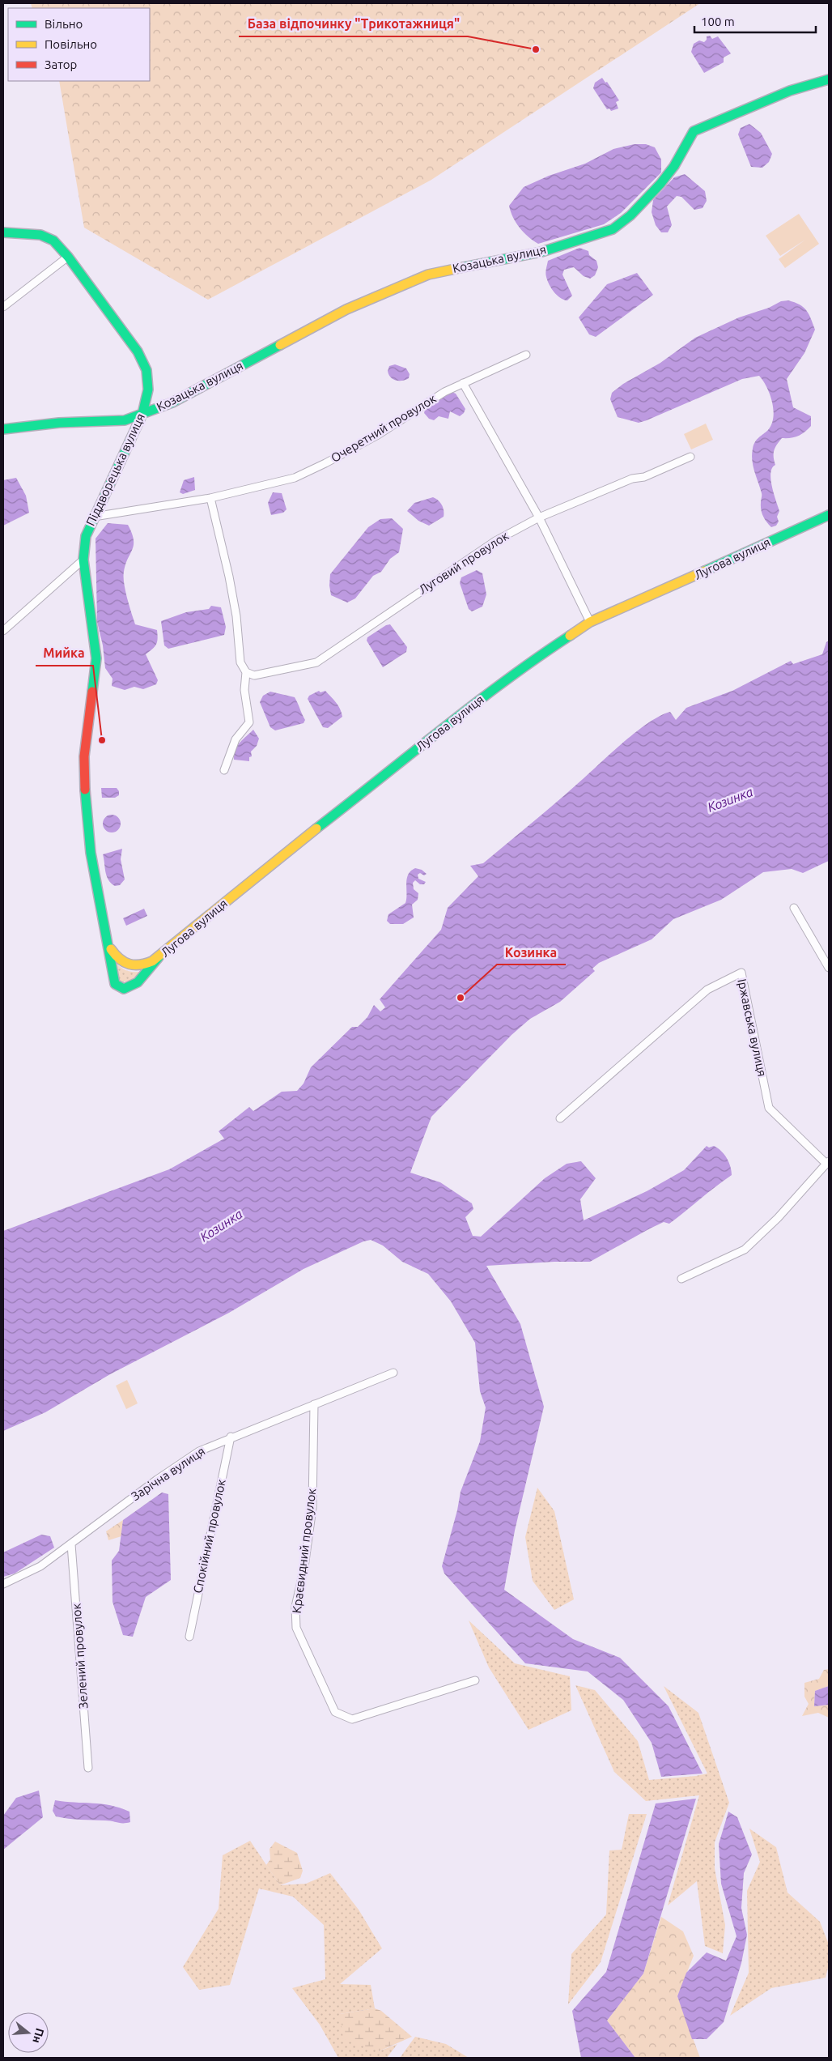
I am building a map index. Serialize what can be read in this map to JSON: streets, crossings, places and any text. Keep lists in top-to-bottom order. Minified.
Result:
{"streets":{"street":["Козацька вулиця","Очеретний провулок","Піддворецька вулиця","Лугова вулиця","Луговий провулок","Іржавська вулиця","Зарічна вулиця","Спокійний провулок","Краєвидний провулок","Зелений провулок"]},"crossings":[["Козацька вулиця","Піддворецька вулиця"],["Очеретний провулок","Піддворецька вулиця"],["Піддворецька вулиця","Лугова вулиця"],["Зарічна вулиця","Спокійний провулок"],["Зарічна вулиця","Краєвидний провулок"],["Зарічна вулиця","Зелений провулок"]],"water":["Козинка"],"places":["База відпочинку \"Трикотажниця\"","Мийка","Козинка"],"legend":["Вільно","Повільно","Затор"],"scale_bar":"100 m","north":"right"}
